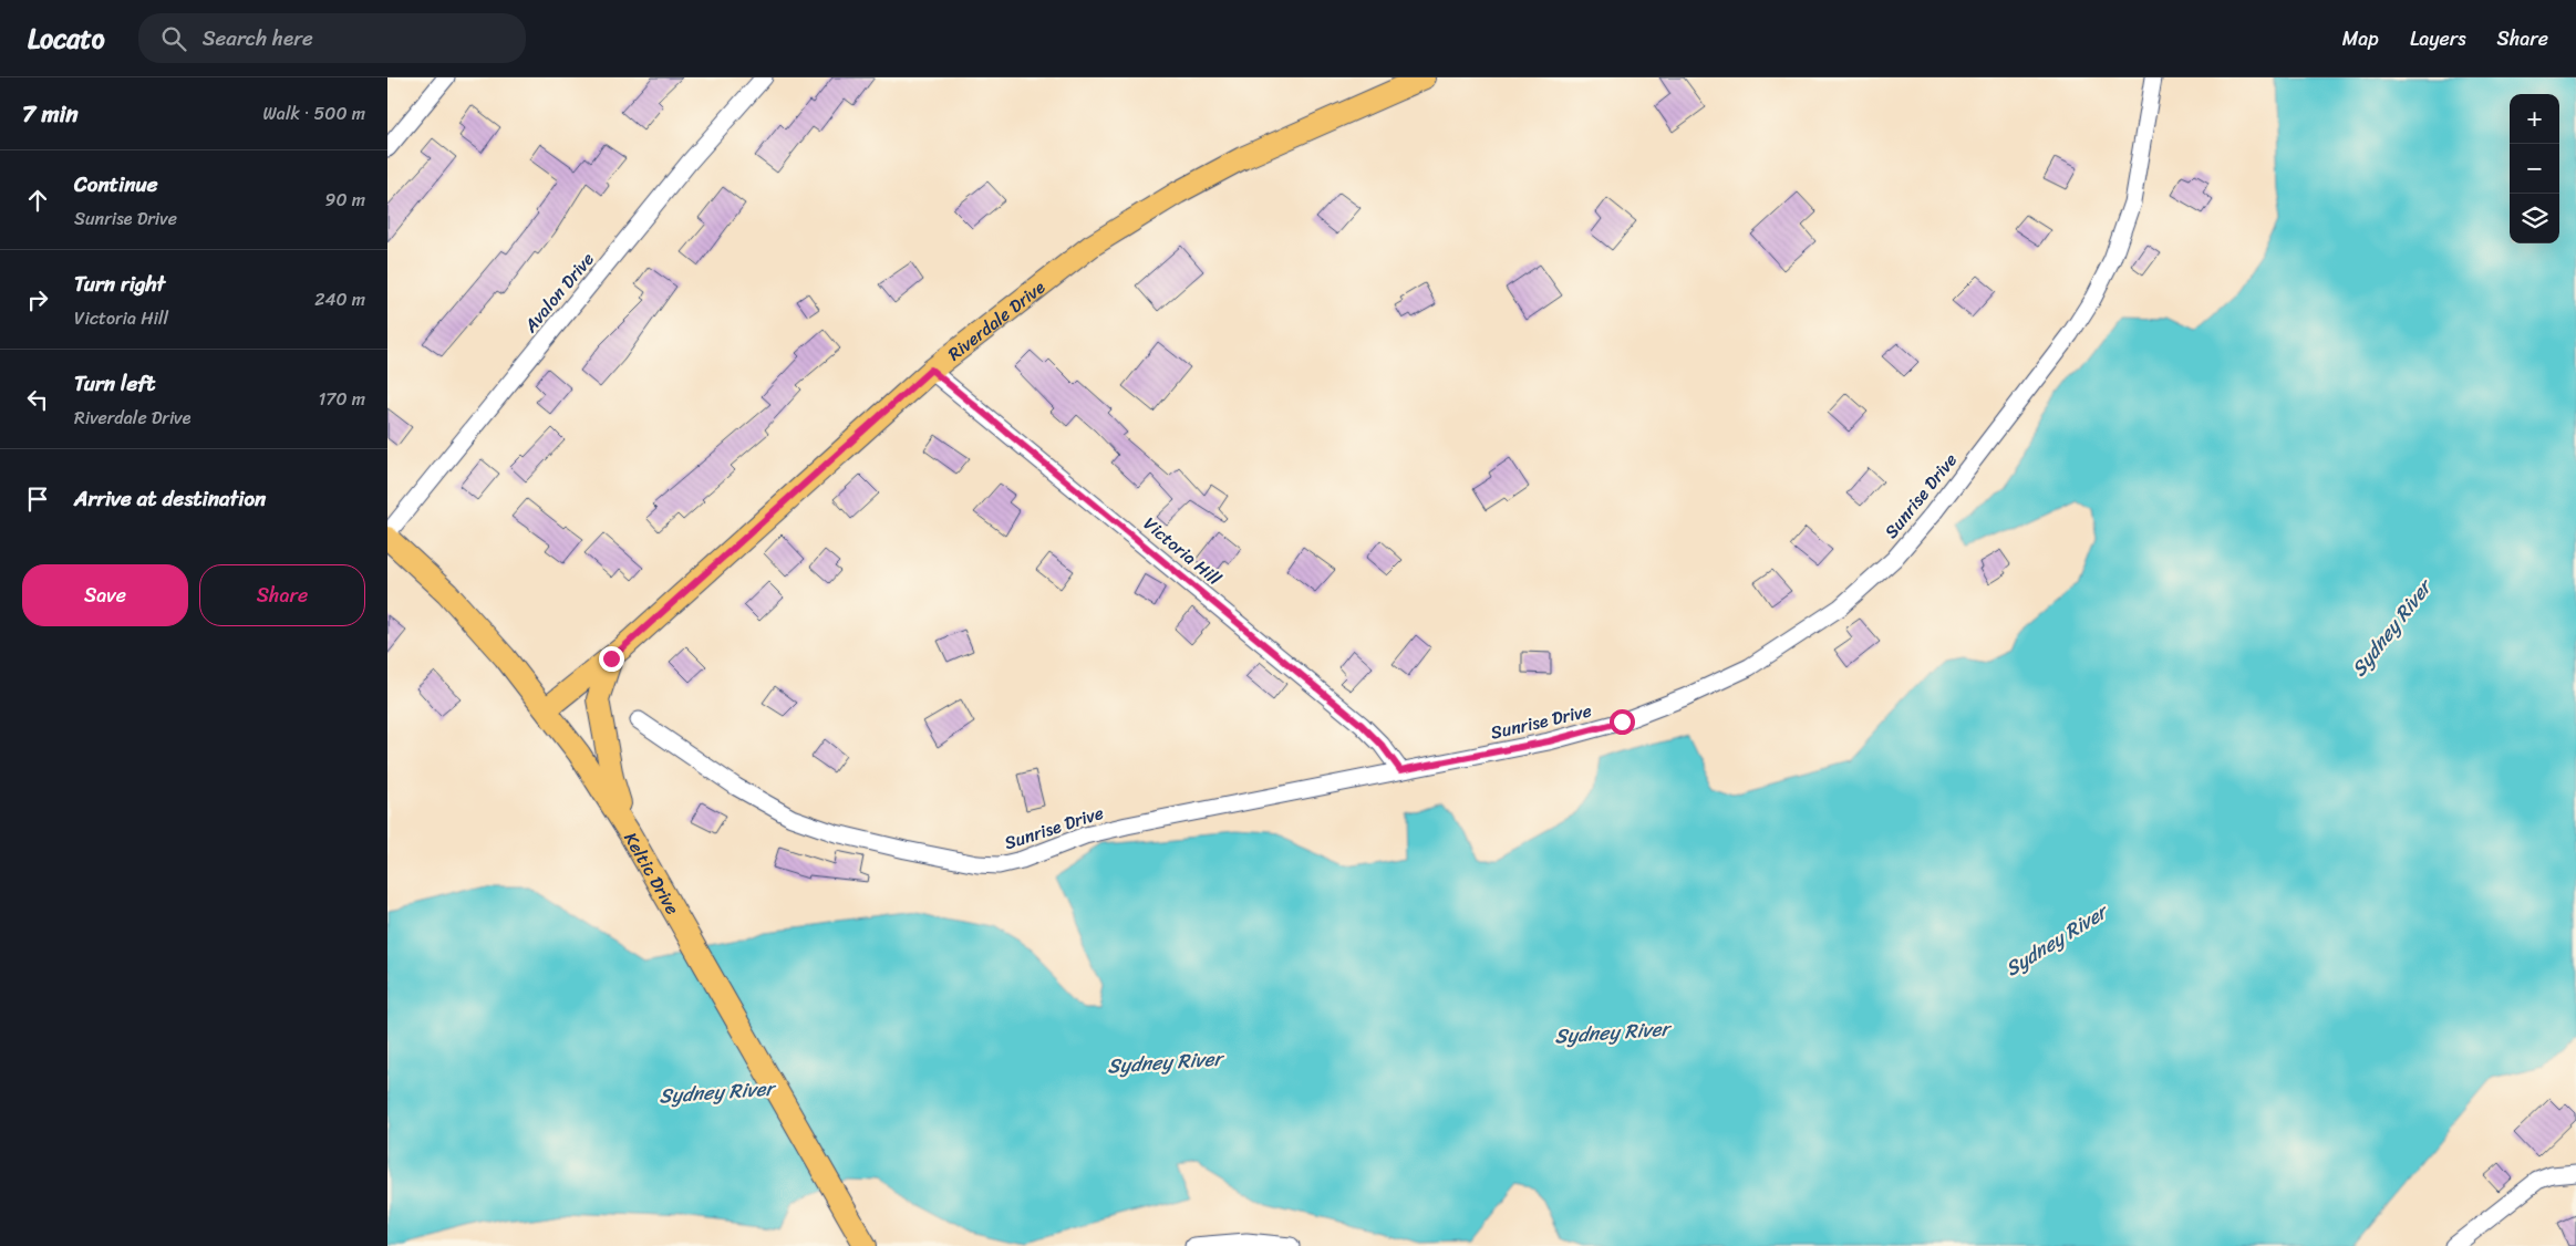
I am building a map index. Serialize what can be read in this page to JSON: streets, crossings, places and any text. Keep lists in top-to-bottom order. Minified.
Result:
{"streets":{"main road":["Riverdale Drive","Keltic Drive"],"street":["Avalon Drive","Sunrise Drive","Victoria Hill"]},"crossings":[["Riverdale Drive","Victoria Hill"],["Riverdale Drive","Keltic Drive"],["Sunrise Drive","Victoria Hill"]],"water":["Sydney River"],"page":{"header":"Locato","search":"Search here","nav":["Map","Layers","Share"],"heading":["7 min","Walk · 500 m"],"map_buttons":["+","−"],"list":[["Continue","Sunrise Drive","90 m"],["Turn right","Victoria Hill","240 m"],["Turn left","Riverdale Drive","170 m"],"Arrive at destination"],"buttons":["Save","Share"]}}
